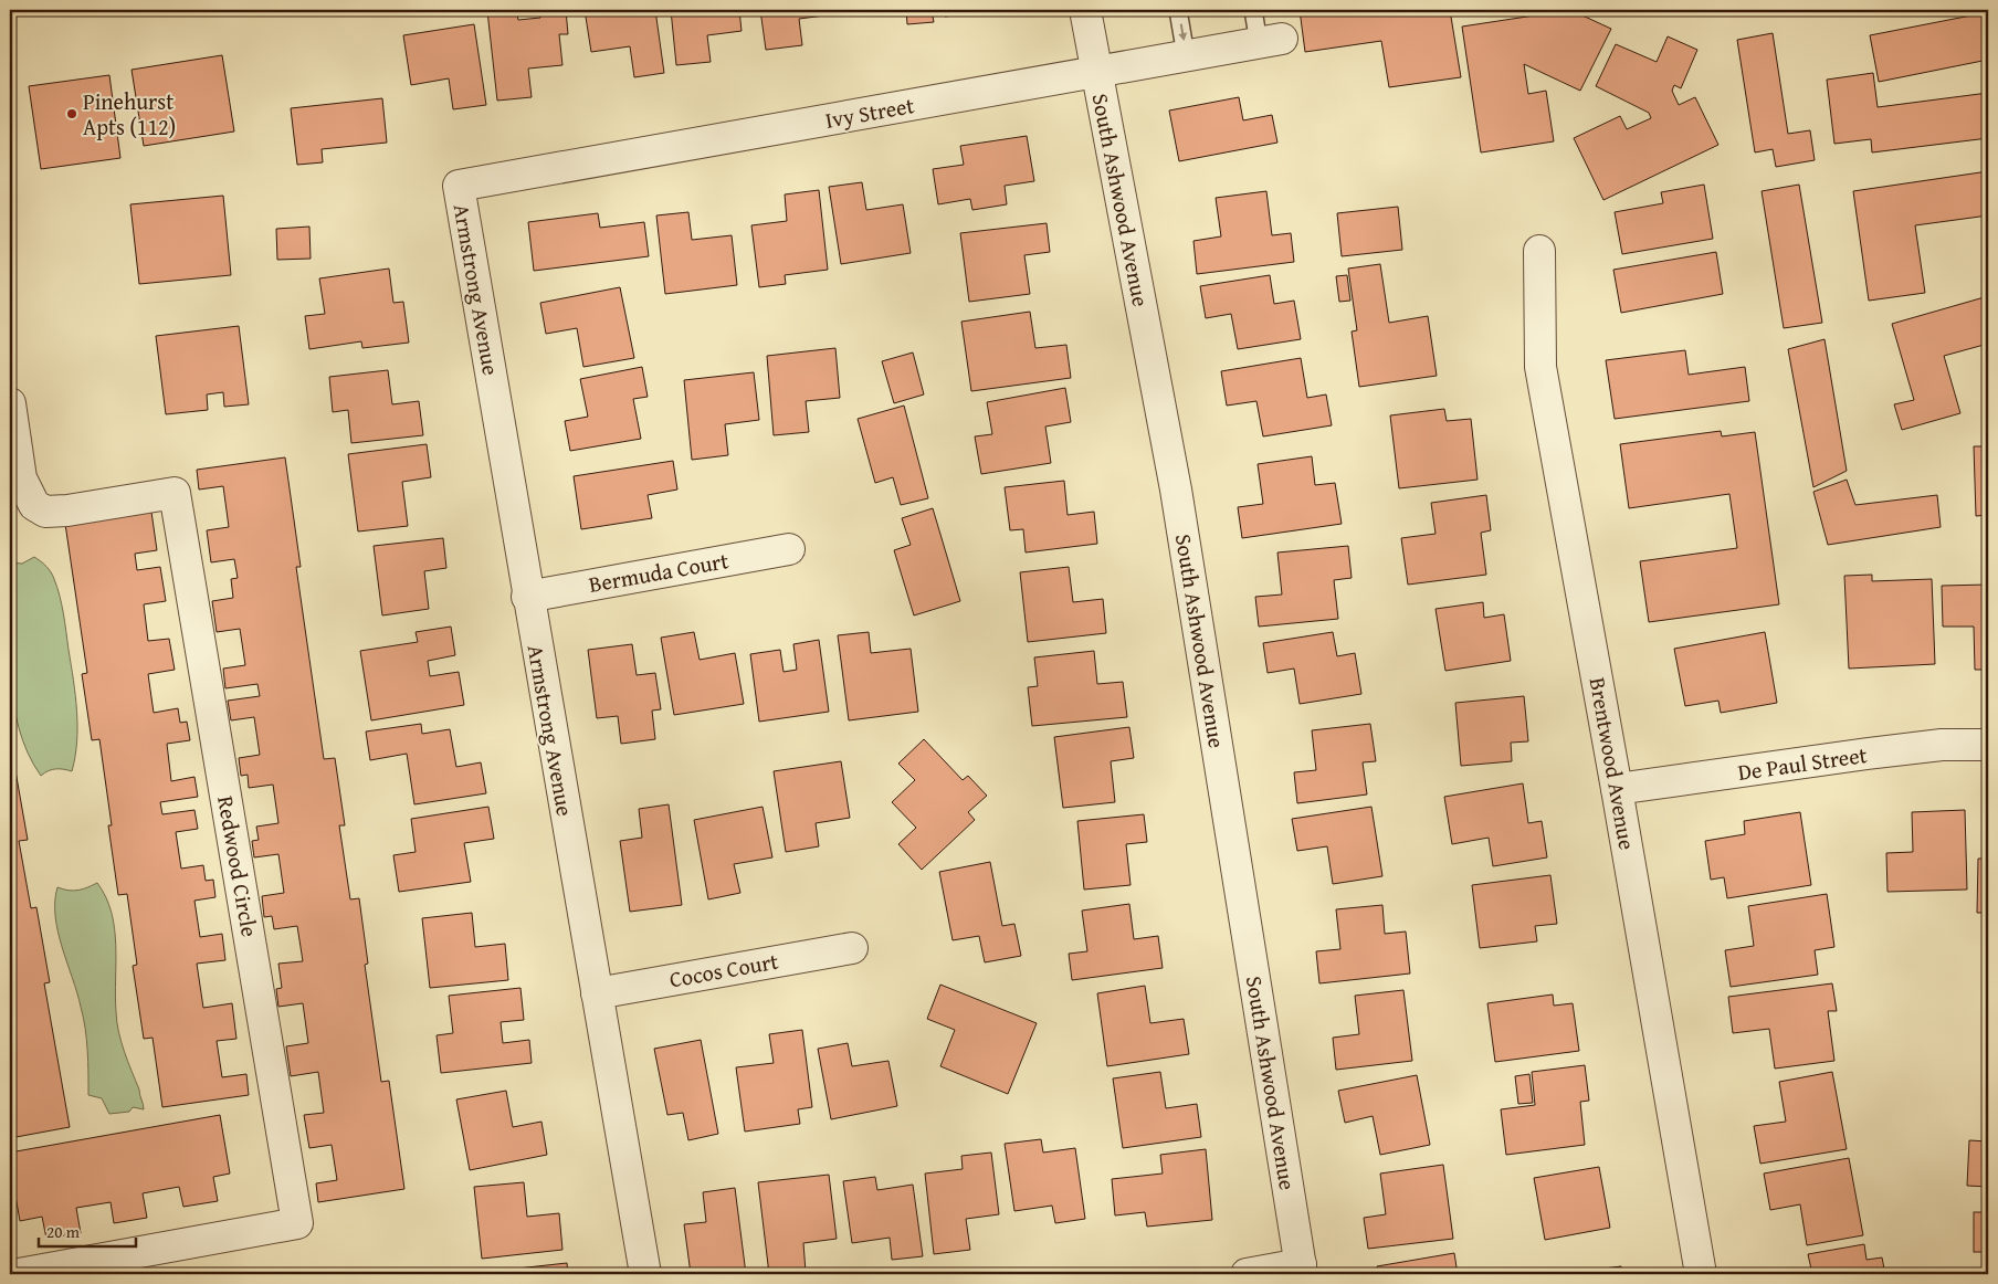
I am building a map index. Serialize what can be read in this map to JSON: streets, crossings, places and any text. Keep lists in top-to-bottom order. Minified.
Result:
{"streets":{"street":["Ivy Street","South Ashwood Avenue","Armstrong Avenue","Bermuda Court","Brentwood Avenue","De Paul Street","Redwood Circle","Cocos Court"]},"crossings":[["Ivy Street","South Ashwood Avenue"],["Ivy Street","Armstrong Avenue"],["Armstrong Avenue","Bermuda Court"],["Armstrong Avenue","Cocos Court"],["Brentwood Avenue","De Paul Street"]],"places":["Pinehurst Apts (112)"],"scale_bar":"20 m"}
